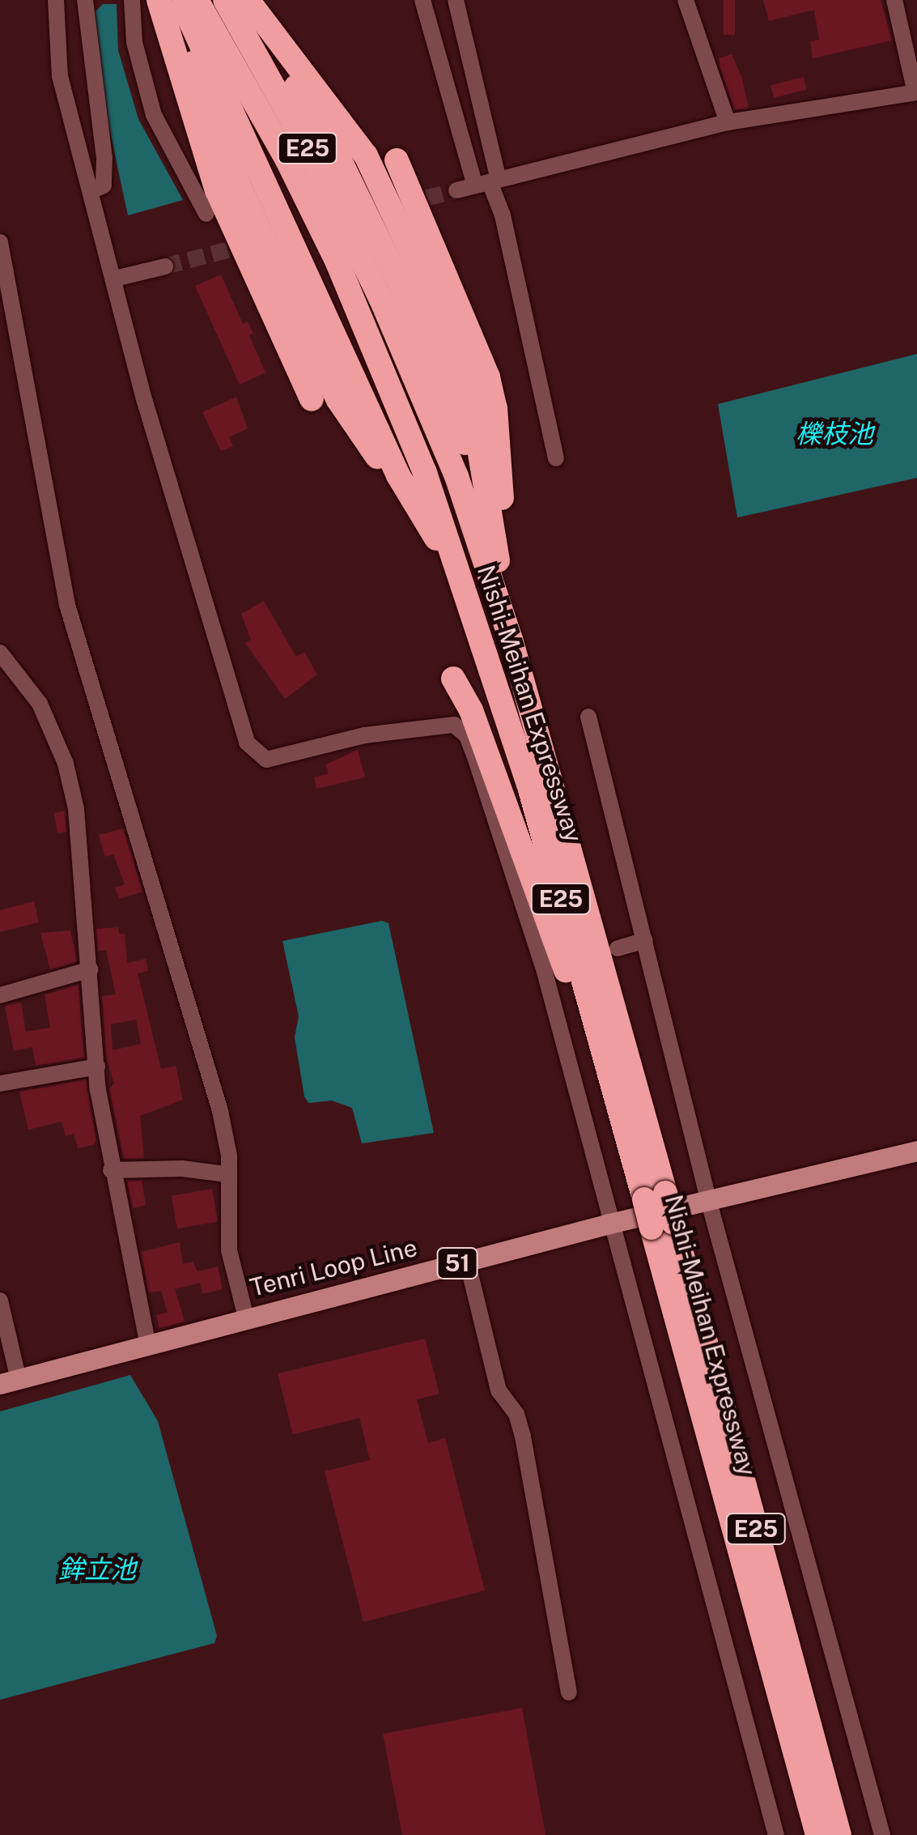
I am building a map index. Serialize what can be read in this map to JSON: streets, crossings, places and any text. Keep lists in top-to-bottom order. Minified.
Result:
{"streets":{"highway":["E25","Nishi-Meihan Expressway"],"main road":["51","Tenri Loop Line"]},"crossings":[["E25","Nishi-Meihan Expressway"]],"water":["櫟枝池","鉾立池"]}
